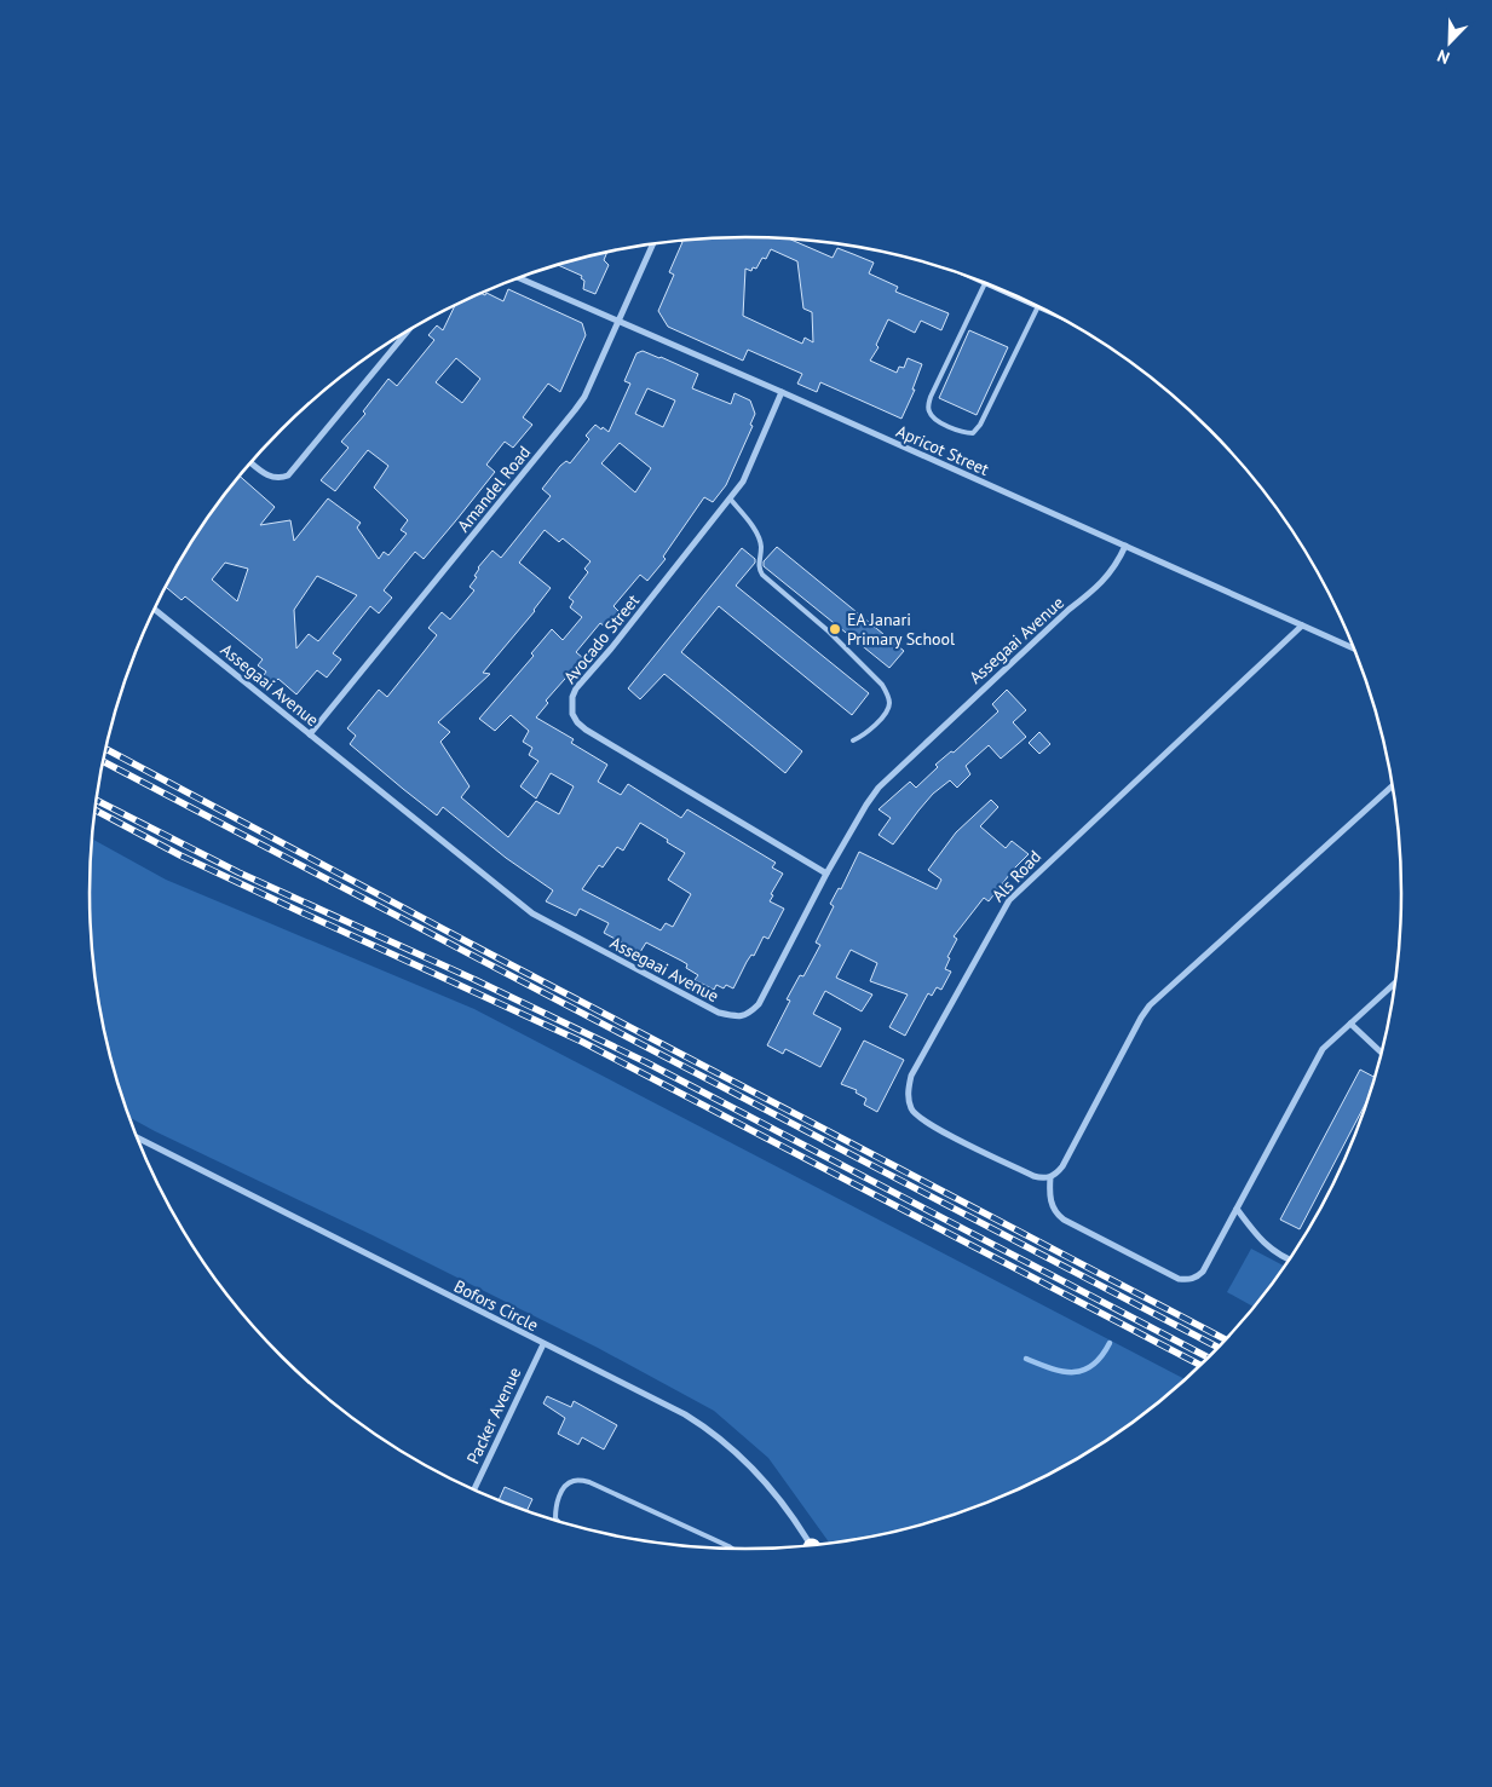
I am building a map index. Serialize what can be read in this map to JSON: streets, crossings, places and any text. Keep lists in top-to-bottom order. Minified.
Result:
{"streets":{"street":["Apricot Street","Amandel Road","Avocado Street","Assegaai Avenue","Als Road","Bofors Circle","Packer Avenue"]},"crossings":[["Apricot Street","Amandel Road"],["Apricot Street","Avocado Street"],["Apricot Street","Assegaai Avenue"],["Apricot Street","Als Road"],["Amandel Road","Assegaai Avenue"],["Avocado Street","Assegaai Avenue"],["Bofors Circle","Packer Avenue"]],"places":["EA Janari Primary School"],"north":"bottom left"}
